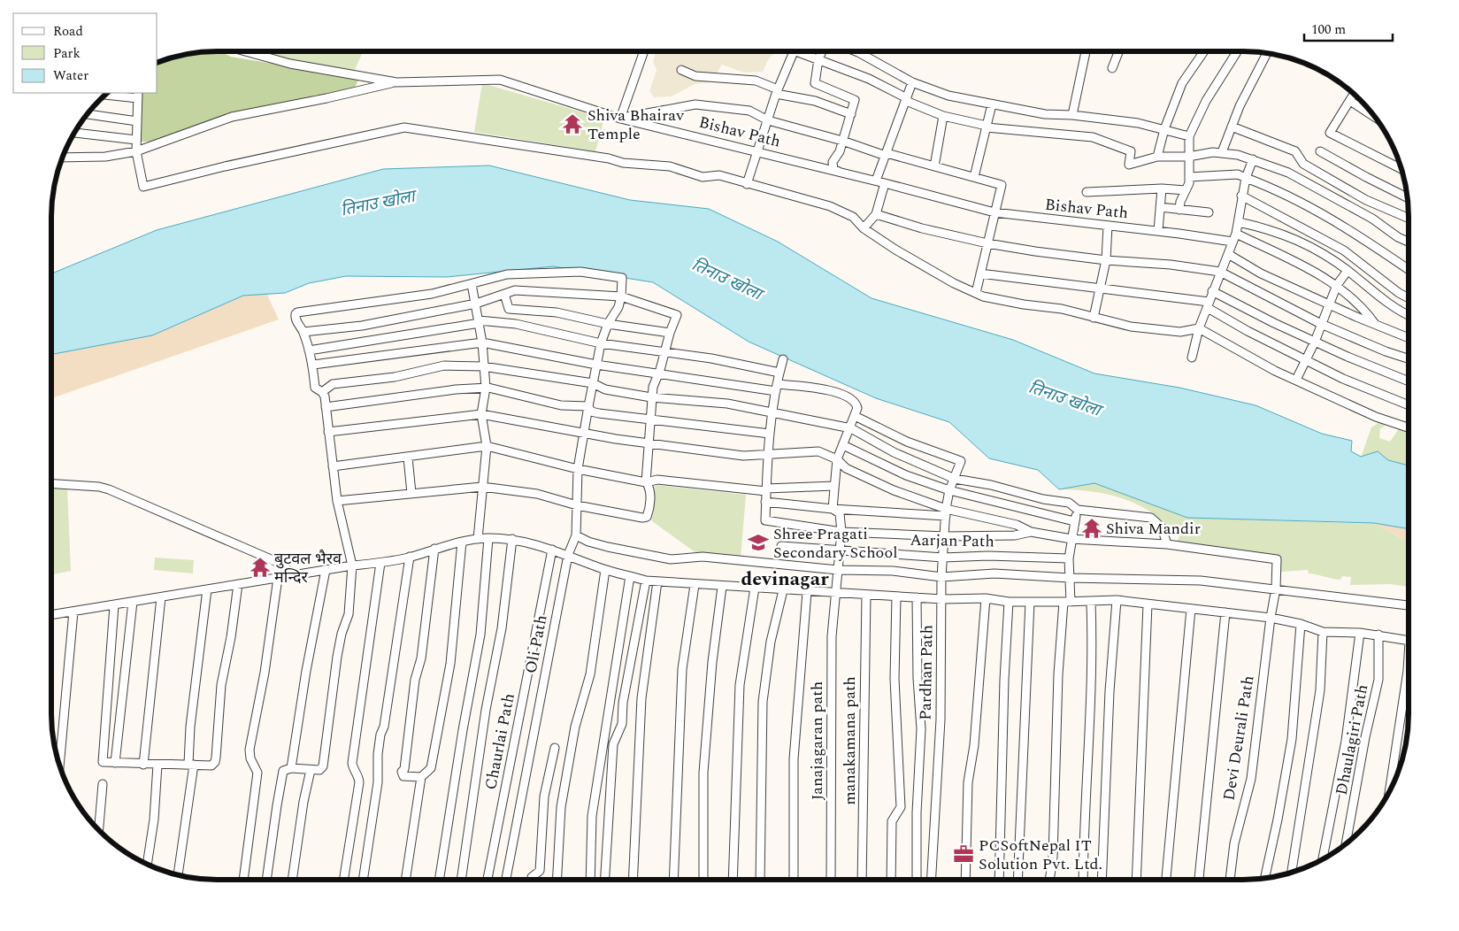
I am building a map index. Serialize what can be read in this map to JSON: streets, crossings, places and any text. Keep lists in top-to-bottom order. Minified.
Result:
{"streets":{"street":["Bishav Path","Aarjan Path","Oli Path","Pardhan Path","Devi Deurali Path","Dhaulagiri Path","Janajagaran path","manakamana path","Chaurlai Path"]},"crossings":[["Aarjan Path","Pardhan Path"],["Aarjan Path","Janajagaran path"]],"districts":["devinagar"],"water":["तिनाउ खोला"],"places":{"temple":["Shiva Bhairav Temple","Shiva Mandir","बुटवल भैरव मन्दिर"],"school or university":["Shree Pragati Secondary School"],"office":["PCSoftNepal IT Solution Pvt. Ltd."]},"legend":["Road","Park","Water"],"scale_bar":"100 m"}
